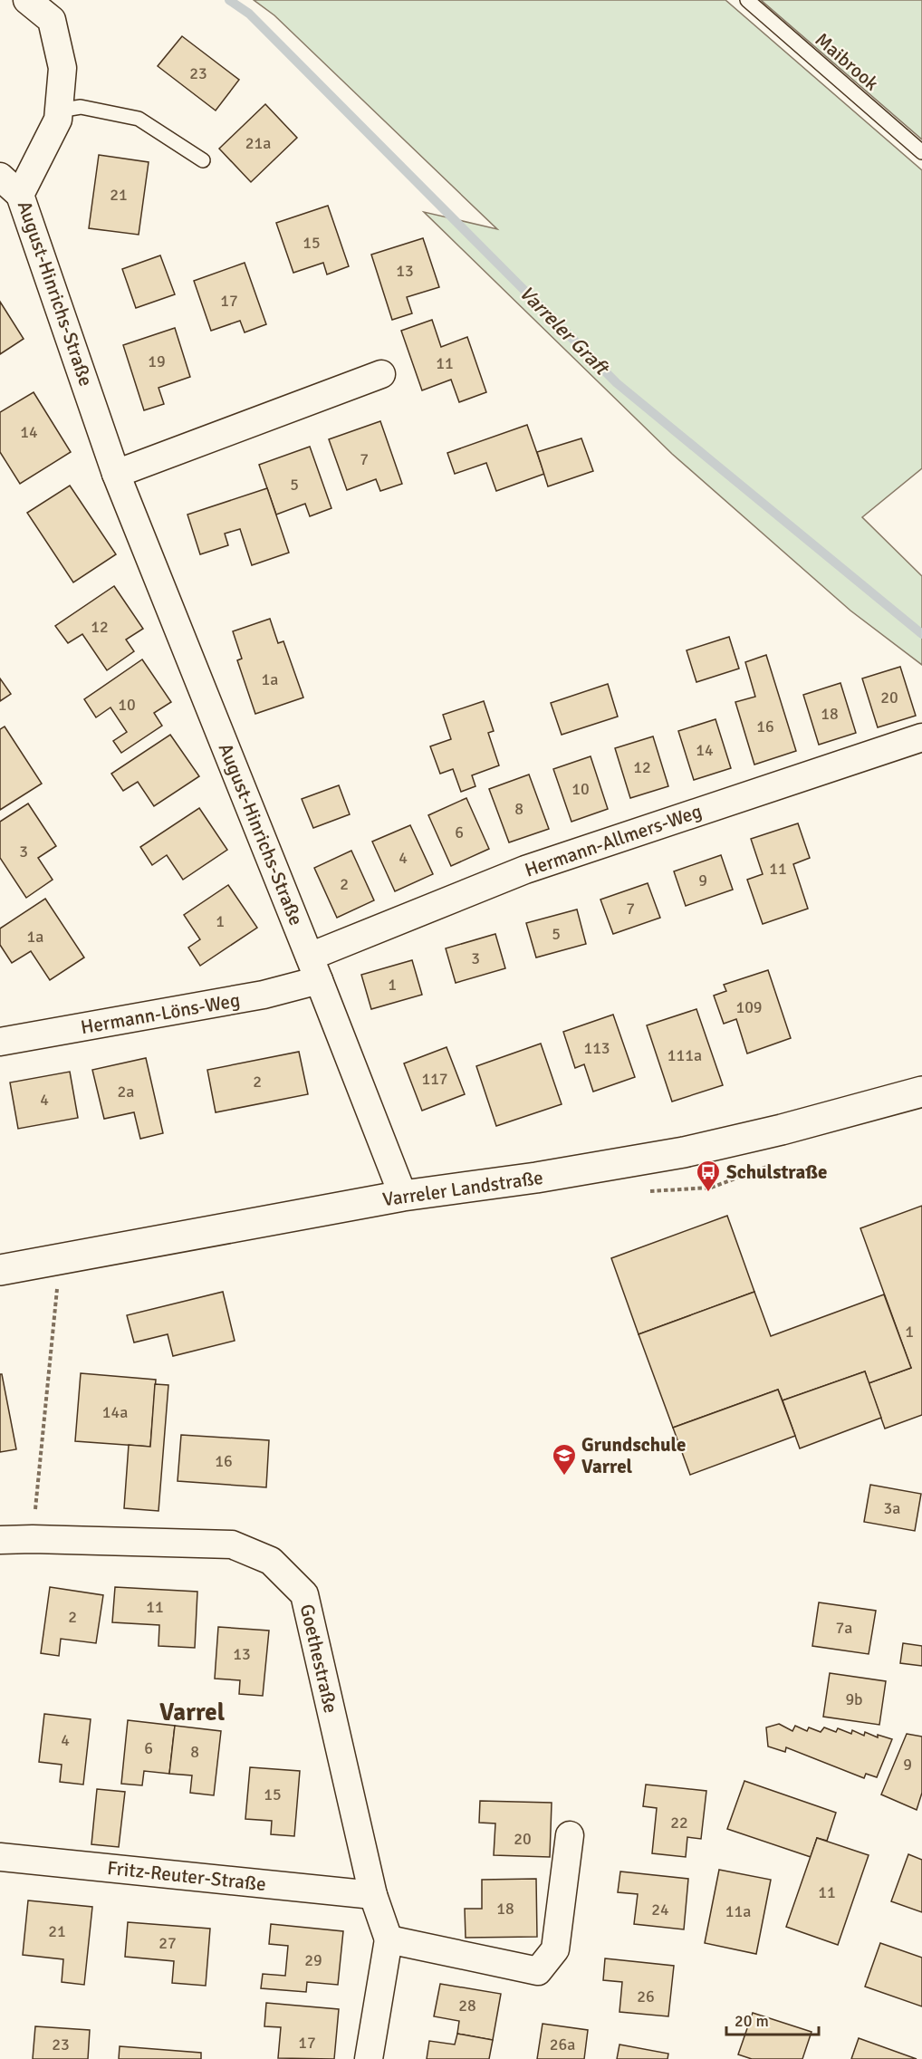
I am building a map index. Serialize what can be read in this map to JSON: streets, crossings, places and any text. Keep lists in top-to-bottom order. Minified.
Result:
{"streets":{"main road":["Varreler Landstraße"],"street":["August-Hinrichs-Straße","Hermann-Allmers-Weg","Hermann-Löns-Weg","Goethestraße","Fritz-Reuter-Straße"],"lane":["Maibrook"]},"crossings":[["August-Hinrichs-Straße","Hermann-Allmers-Weg"],["August-Hinrichs-Straße","Hermann-Löns-Weg"],["August-Hinrichs-Straße","Varreler Landstraße"],["Hermann-Allmers-Weg","Hermann-Löns-Weg"],["Goethestraße","Fritz-Reuter-Straße"]],"districts":["Varrel"],"water":["Varreler Graft"],"places":{"bus stop":["Schulstraße"],"school or university":["Grundschule Varrel"]},"house_numbers":["23","21a","21","15","13","17","19","11","14","7","5","12","1a","20","10","18","16","14","12","10","8","6","3","4","11","9","2","7","1","5","1a","3","1","109","113","111a","117","2","2a","4","1","14a","16","3a","11","2","7a","13","9b","4","6","8","9","15","22","20","11","18","24","11a","21","27","29","26","28","17","23","26a"],"scale_bar":"20 m"}
